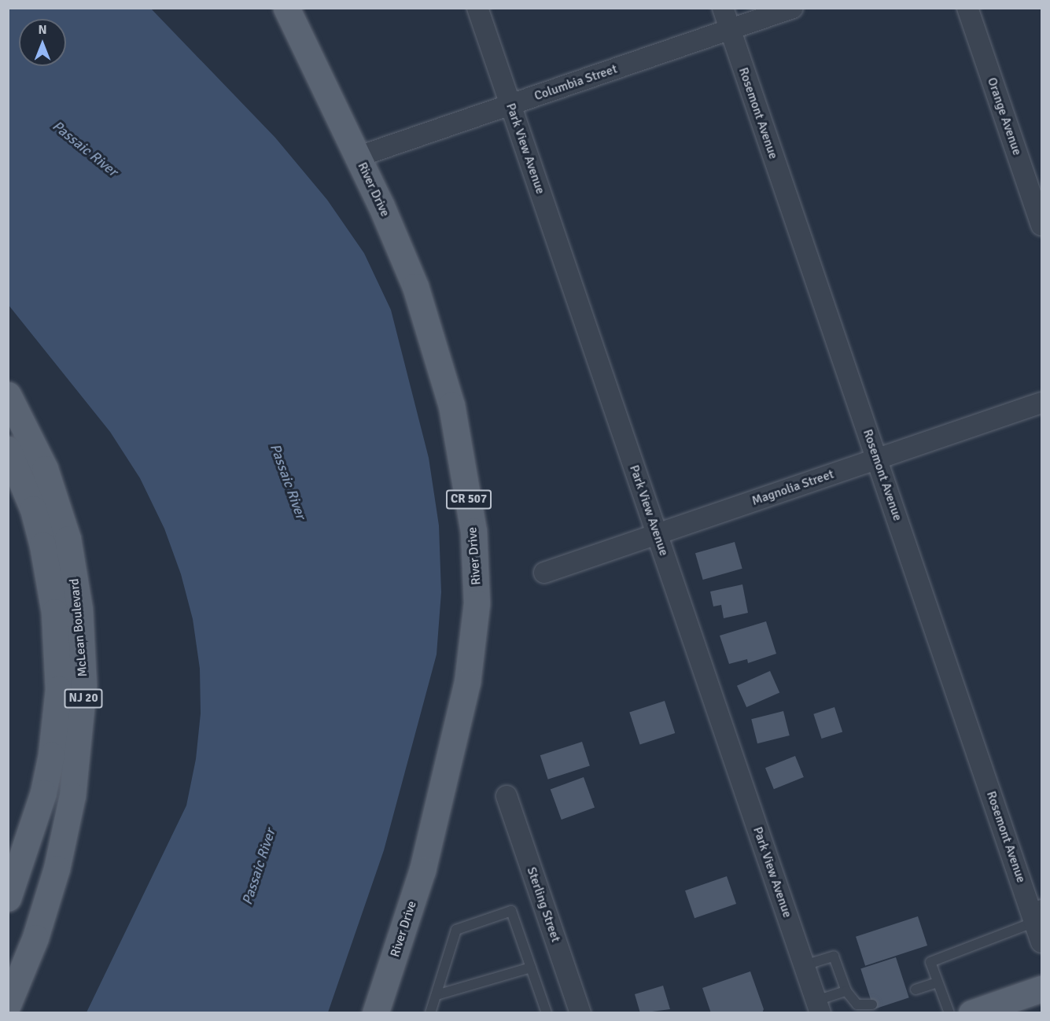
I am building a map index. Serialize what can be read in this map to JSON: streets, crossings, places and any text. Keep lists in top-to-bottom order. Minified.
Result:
{"streets":{"main road":["River Drive","CR 507","McLean Boulevard","NJ 20"],"street":["Columbia Street","Rosemont Avenue","Orange Avenue","Park View Avenue","Magnolia Street","Sterling Street"]},"crossings":[["Columbia Street","Rosemont Avenue"],["Columbia Street","Park View Avenue"],["Columbia Street","River Drive"],["Rosemont Avenue","Magnolia Street"],["Park View Avenue","Magnolia Street"]],"water":["Passaic River"],"north":"top"}
